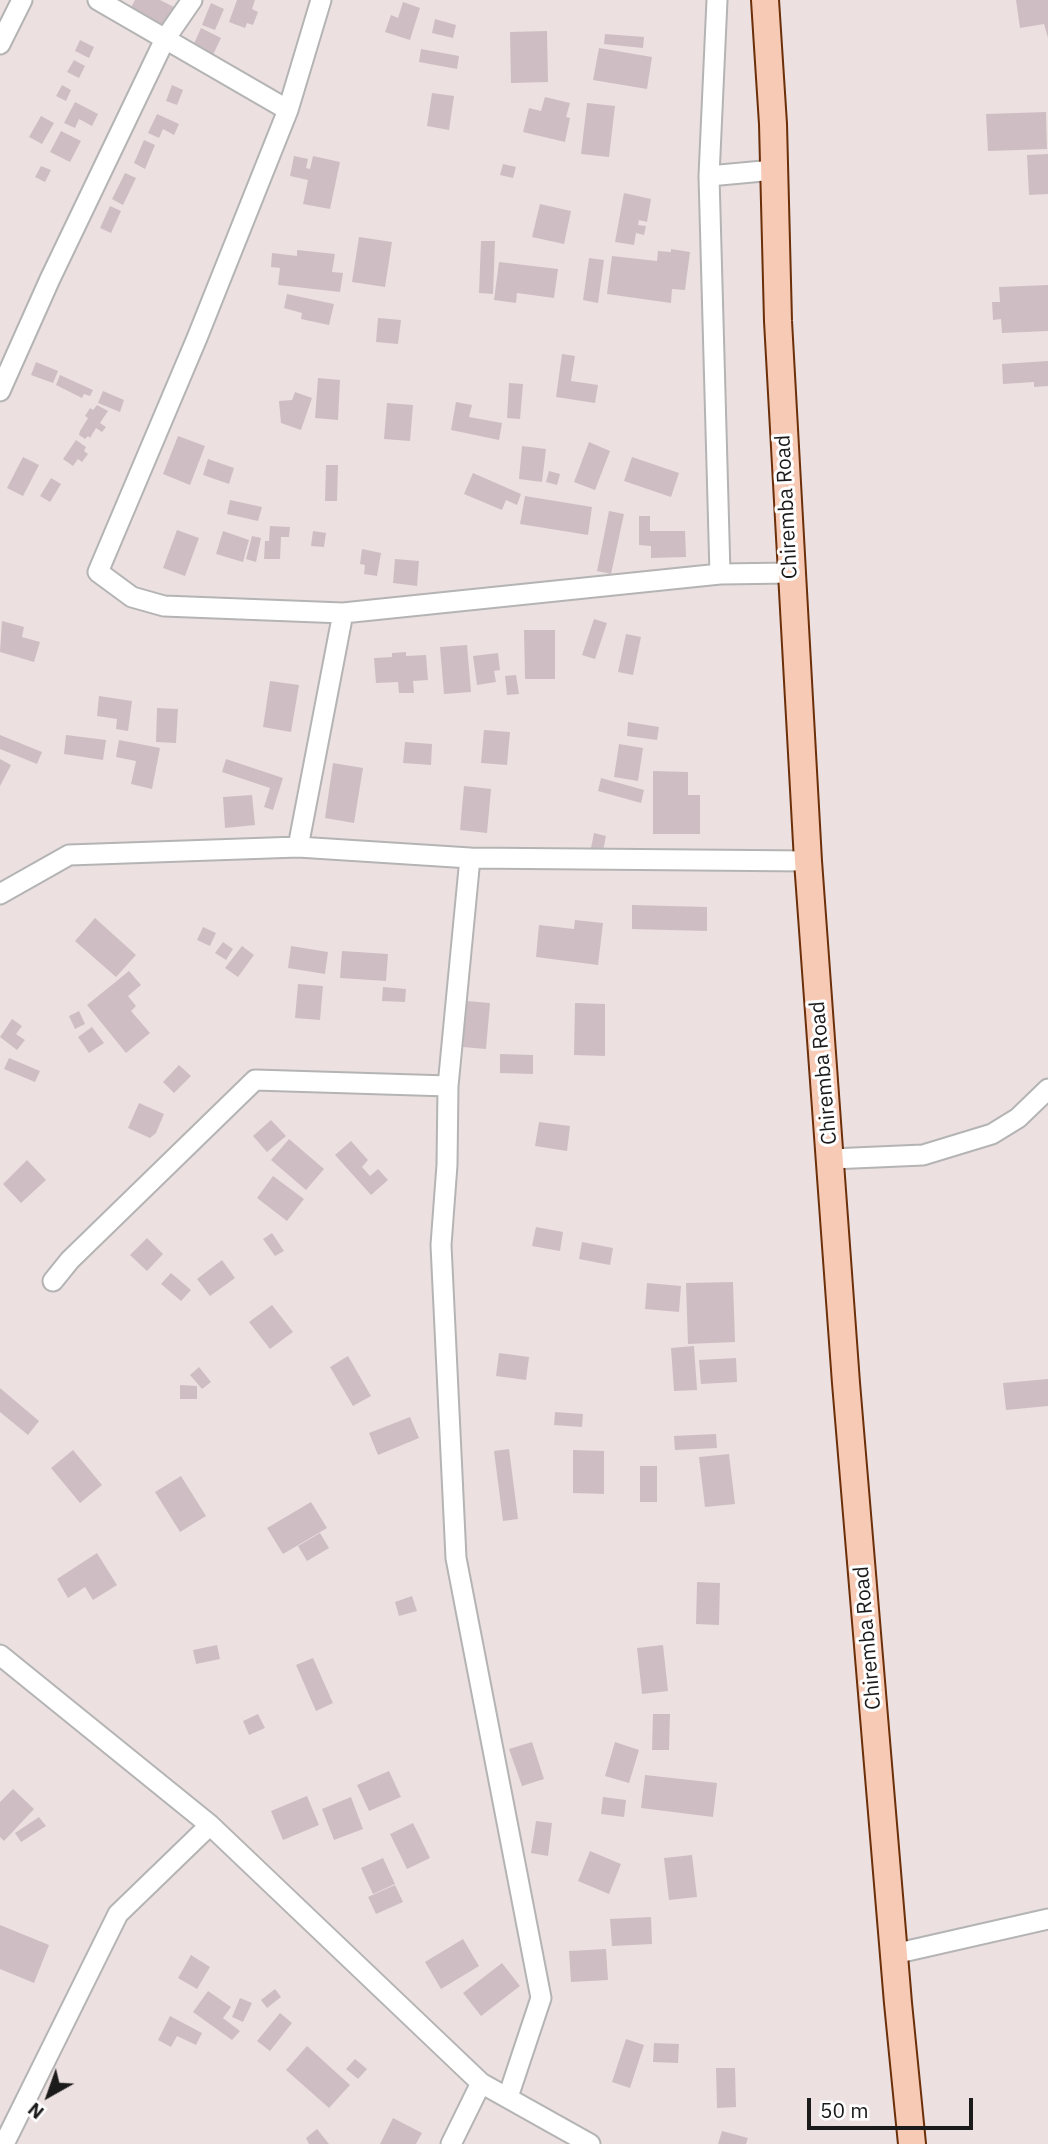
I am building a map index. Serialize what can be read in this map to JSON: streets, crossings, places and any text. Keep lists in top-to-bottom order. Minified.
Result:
{"streets":{"main road":["Chiremba Road"]},"scale_bar":"50 m","north":"bottom left"}
